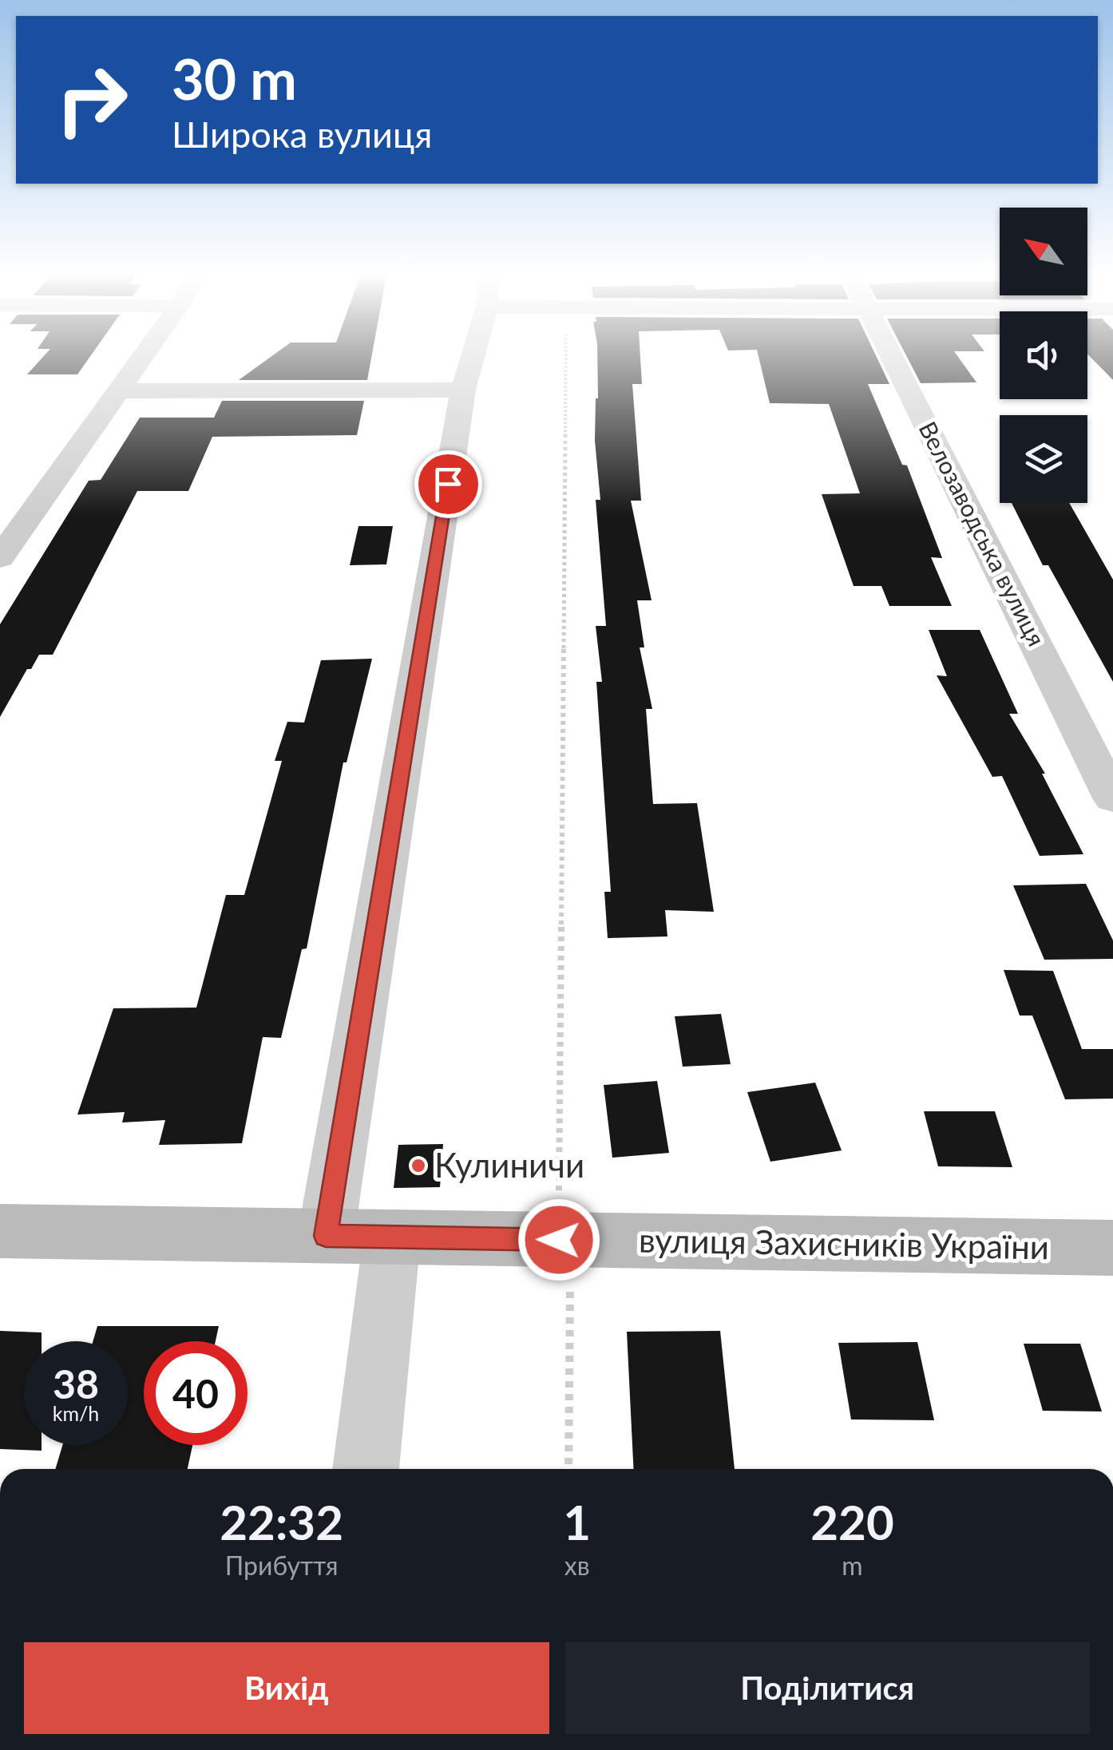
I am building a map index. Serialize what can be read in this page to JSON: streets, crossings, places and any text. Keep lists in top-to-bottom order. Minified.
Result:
{"streets":{"street":["Велозаводська вулиця","вулиця Захисників України"]},"places":["Кулиничи"],"north":"top left","page":{"turn":["30 m","Широка вулиця"],"speed":"38 km/h","limit":"40","eta":["22:32","Прибуття","1","хв","220","m"],"buttons":["Вихід","Поділитися"]}}
